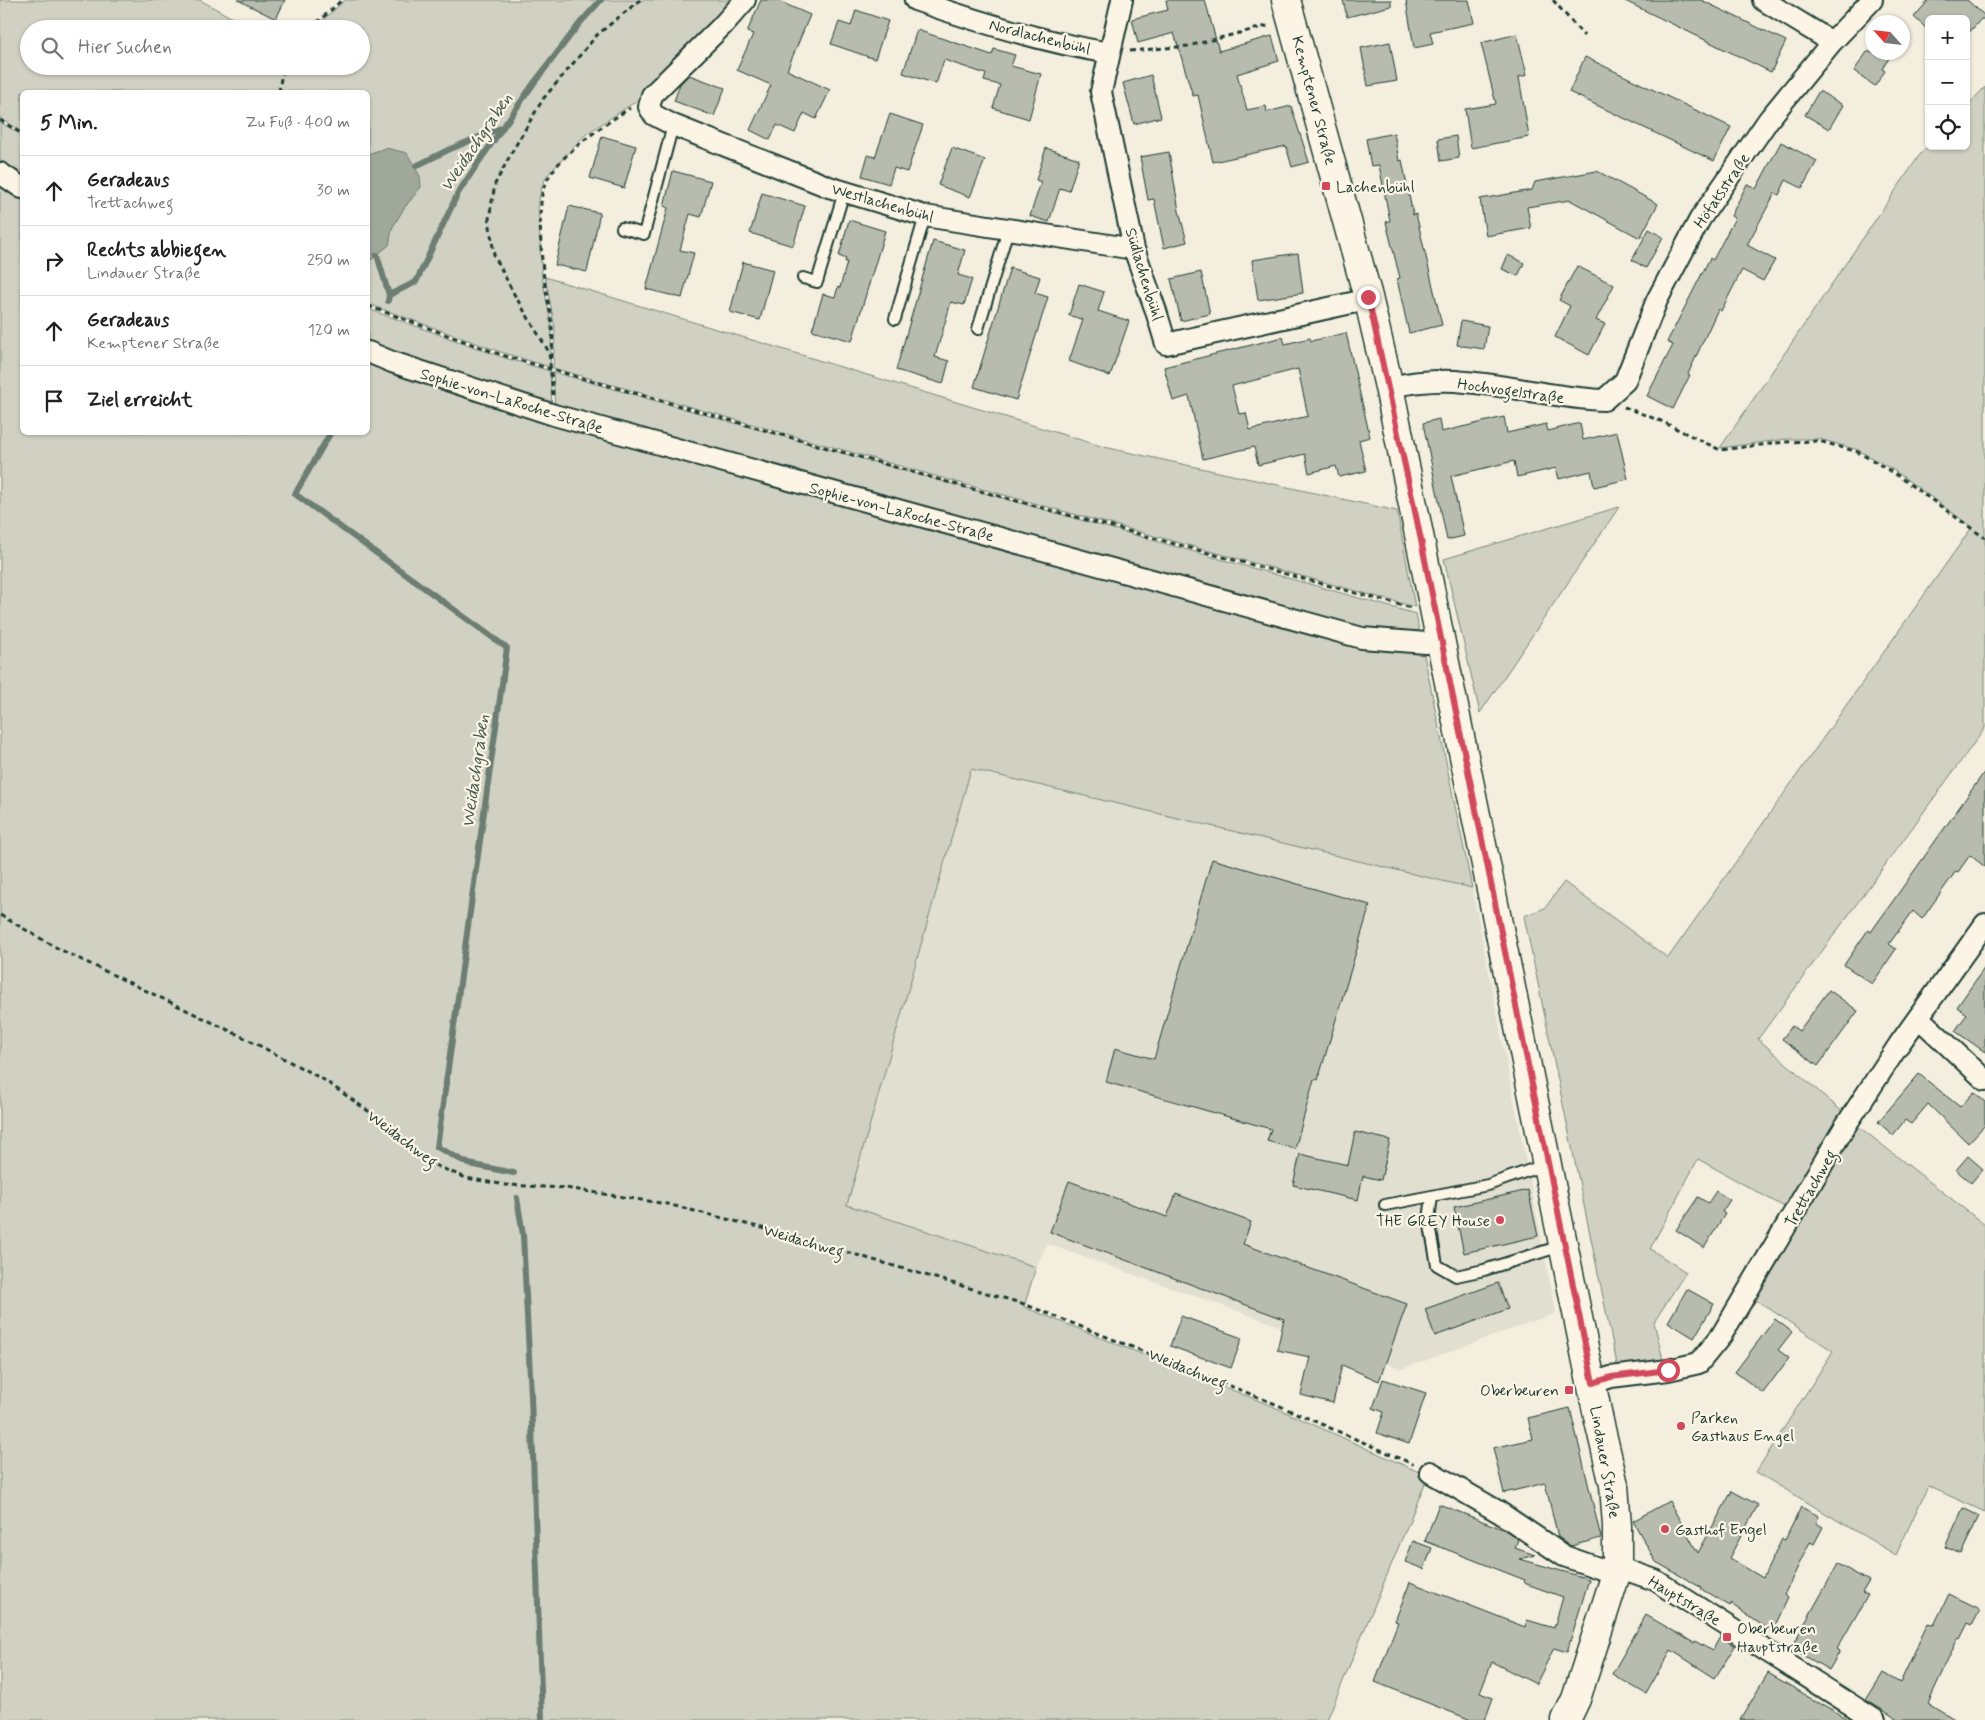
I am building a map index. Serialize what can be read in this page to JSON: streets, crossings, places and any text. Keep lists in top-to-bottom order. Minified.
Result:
{"streets":{"main road":["Kemptener Straße","Lindauer Straße"],"street":["Nordlachenbühl","Höfatsstraße","Westlachenbühl","Südlachenbühl","Hochvogelstraße","Sophie-von-LaRoche-Straße","Trettachweg","Hauptstraße"],"path":["Weidachweg"]},"crossings":[["Nordlachenbühl","Südlachenbühl"],["Kemptener Straße","Südlachenbühl"],["Kemptener Straße","Hochvogelstraße"],["Kemptener Straße","Sophie-von-LaRoche-Straße"],["Kemptener Straße","Lindauer Straße"],["Höfatsstraße","Hochvogelstraße"],["Westlachenbühl","Südlachenbühl"],["Sophie-von-LaRoche-Straße","Lindauer Straße"],["Trettachweg","Lindauer Straße"],["Lindauer Straße","Hauptstraße"]],"water":["Weidachgraben"],"places":{"transit":["Lachenbühl","Oberbeuren","Oberbeuren Hauptstraße"],"other":["THE GREY House","Parken Gasthaus Engel","Gasthof Engel"]},"north":"top left","page":{"map_buttons":["+","−"],"search":"Hier suchen","heading":["5 Min.","Zu Fuß · 400 m"],"list":[["Geradeaus","Trettachweg","30 m"],["Rechts abbiegen","Lindauer Straße","250 m"],["Geradeaus","Kemptener Straße","120 m"],"Ziel erreicht"]}}
